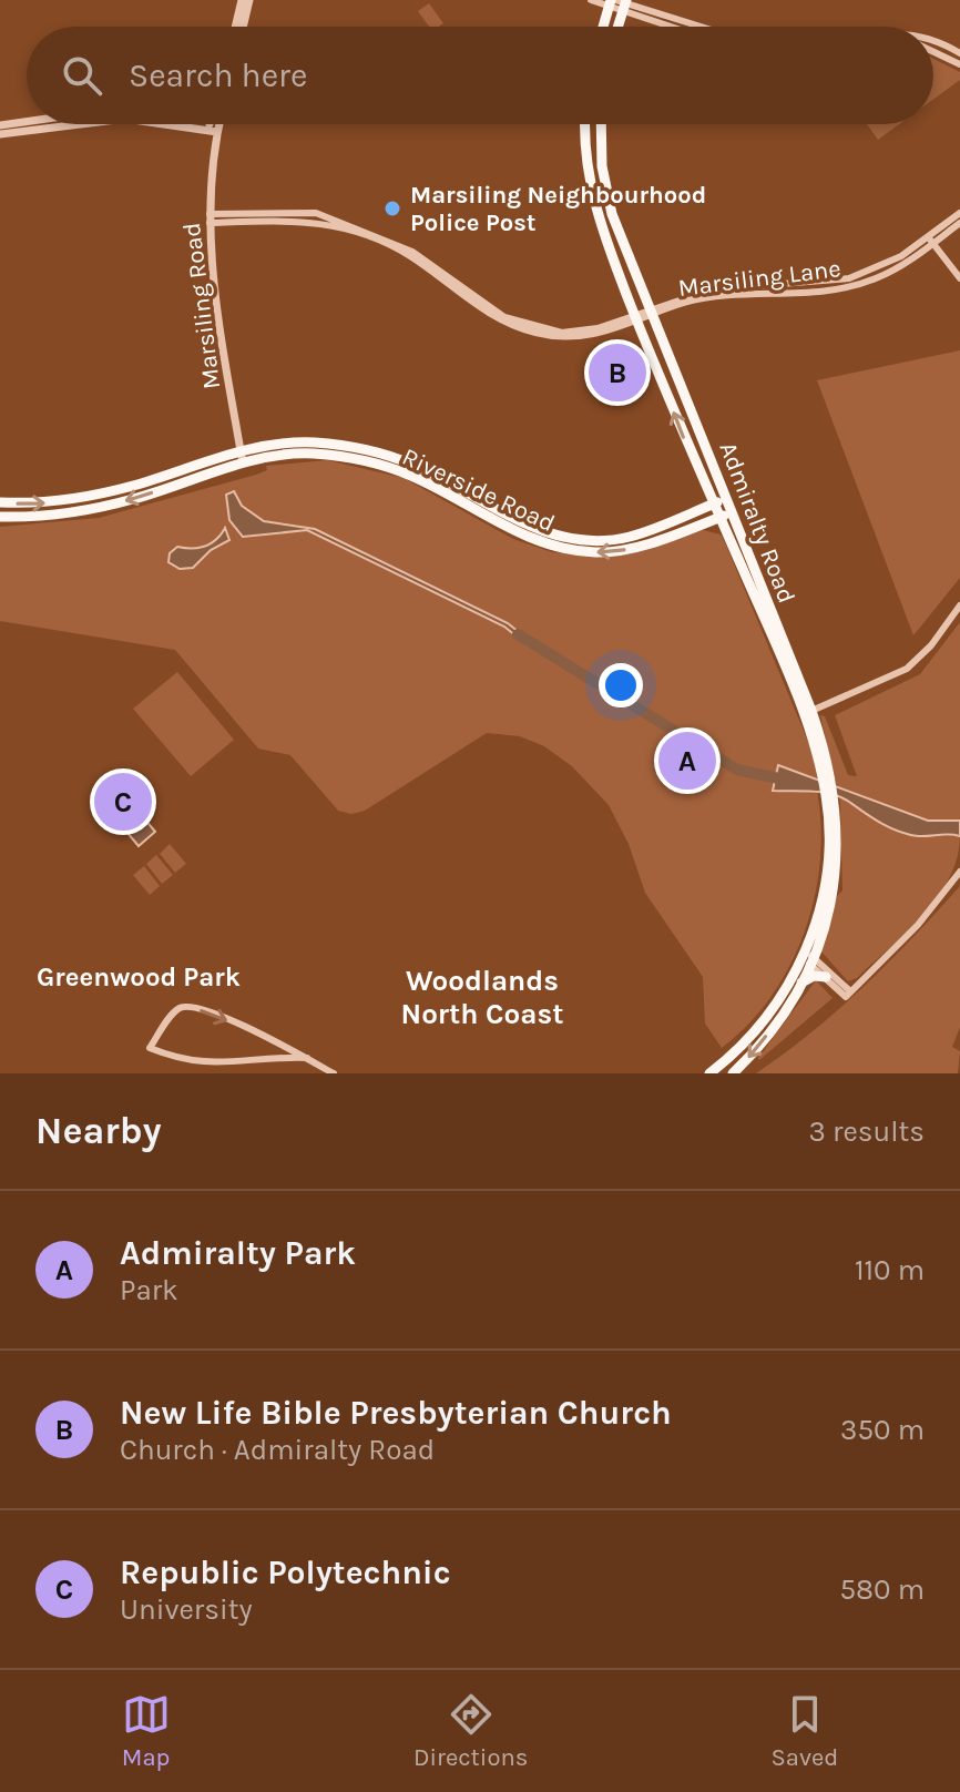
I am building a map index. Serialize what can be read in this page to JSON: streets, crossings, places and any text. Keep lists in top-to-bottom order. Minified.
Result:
{"streets":{"main road":["Riverside Road","Admiralty Road"],"street":["Marsiling Lane","Marsiling Road"]},"crossings":[["Marsiling Lane","Marsiling Road"],["Marsiling Lane","Admiralty Road"],["Marsiling Road","Riverside Road"],["Riverside Road","Admiralty Road"]],"districts":["Greenwood Park","Woodlands North Coast"],"places":["Marsiling Neighbourhood Police Post"],"page":{"search":"Search here","pins":["B","A","C"],"heading":["Nearby","3 results"],"list":[{"mark":"A","name":"Admiralty Park","note":"Park","value":"110 m"},{"mark":"B","name":"New Life Bible Presbyterian Church","note":"Church · Admiralty Road","value":"350 m"},{"mark":"C","name":"Republic Polytechnic","note":"University","value":"580 m"}],"nav":["Map","Directions","Saved"]}}
